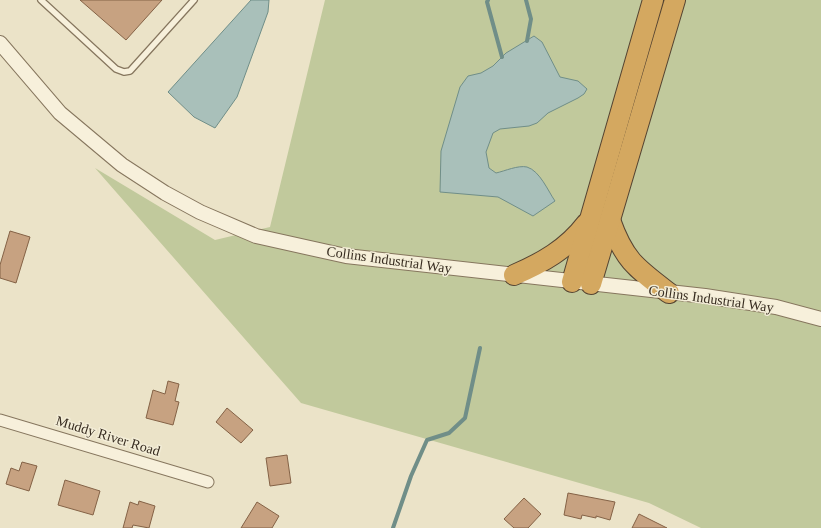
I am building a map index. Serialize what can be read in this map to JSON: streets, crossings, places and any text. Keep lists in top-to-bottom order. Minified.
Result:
{"streets":{"street":["Collins Industrial Way","Muddy River Road"]}}
